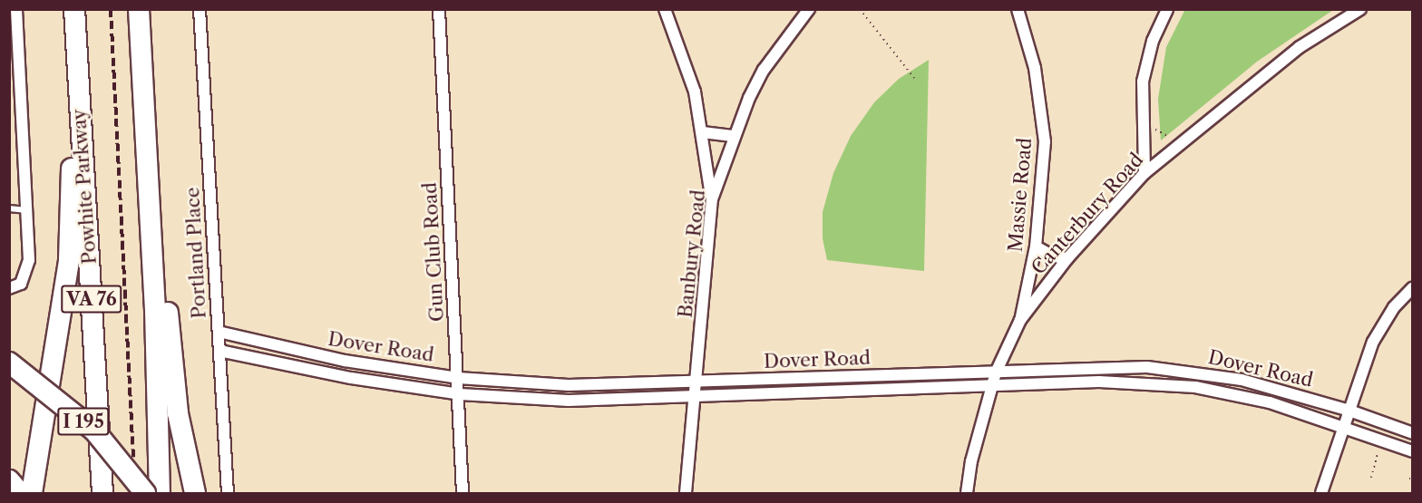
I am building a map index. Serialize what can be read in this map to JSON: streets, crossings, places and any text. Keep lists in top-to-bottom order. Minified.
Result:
{"streets":{"highway":["Powhite Parkway","VA 76","I 195"],"street":["Massie Road","Canterbury Road","Gun Club Road","Portland Place","Banbury Road","Dover Road"]},"crossings":[["Massie Road","Canterbury Road"],["Canterbury Road","Dover Road"],["Gun Club Road","Dover Road"],["Portland Place","Dover Road"],["Banbury Road","Dover Road"]]}
